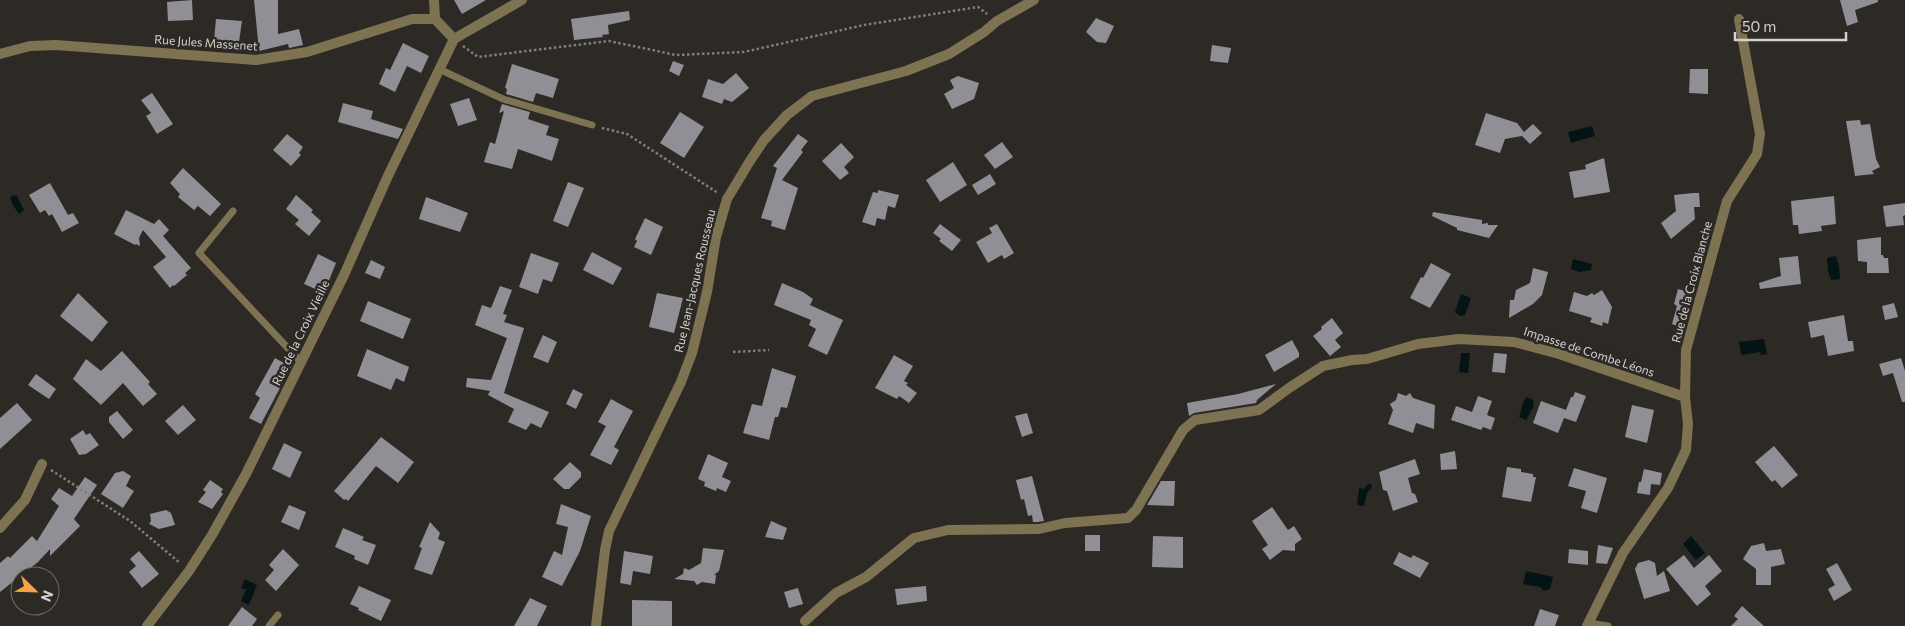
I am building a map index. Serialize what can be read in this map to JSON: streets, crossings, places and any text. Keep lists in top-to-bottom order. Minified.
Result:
{"streets":{"street":["Rue Jules Massenet","Rue Jean-Jacques Rousseau","Rue de la Croix Blanche","Rue de la Croix Vieille","Impasse de Combe Léons"]},"crossings":[["Rue de la Croix Blanche","Impasse de Combe Léons"]],"scale_bar":"50 m","north":"bottom right"}
